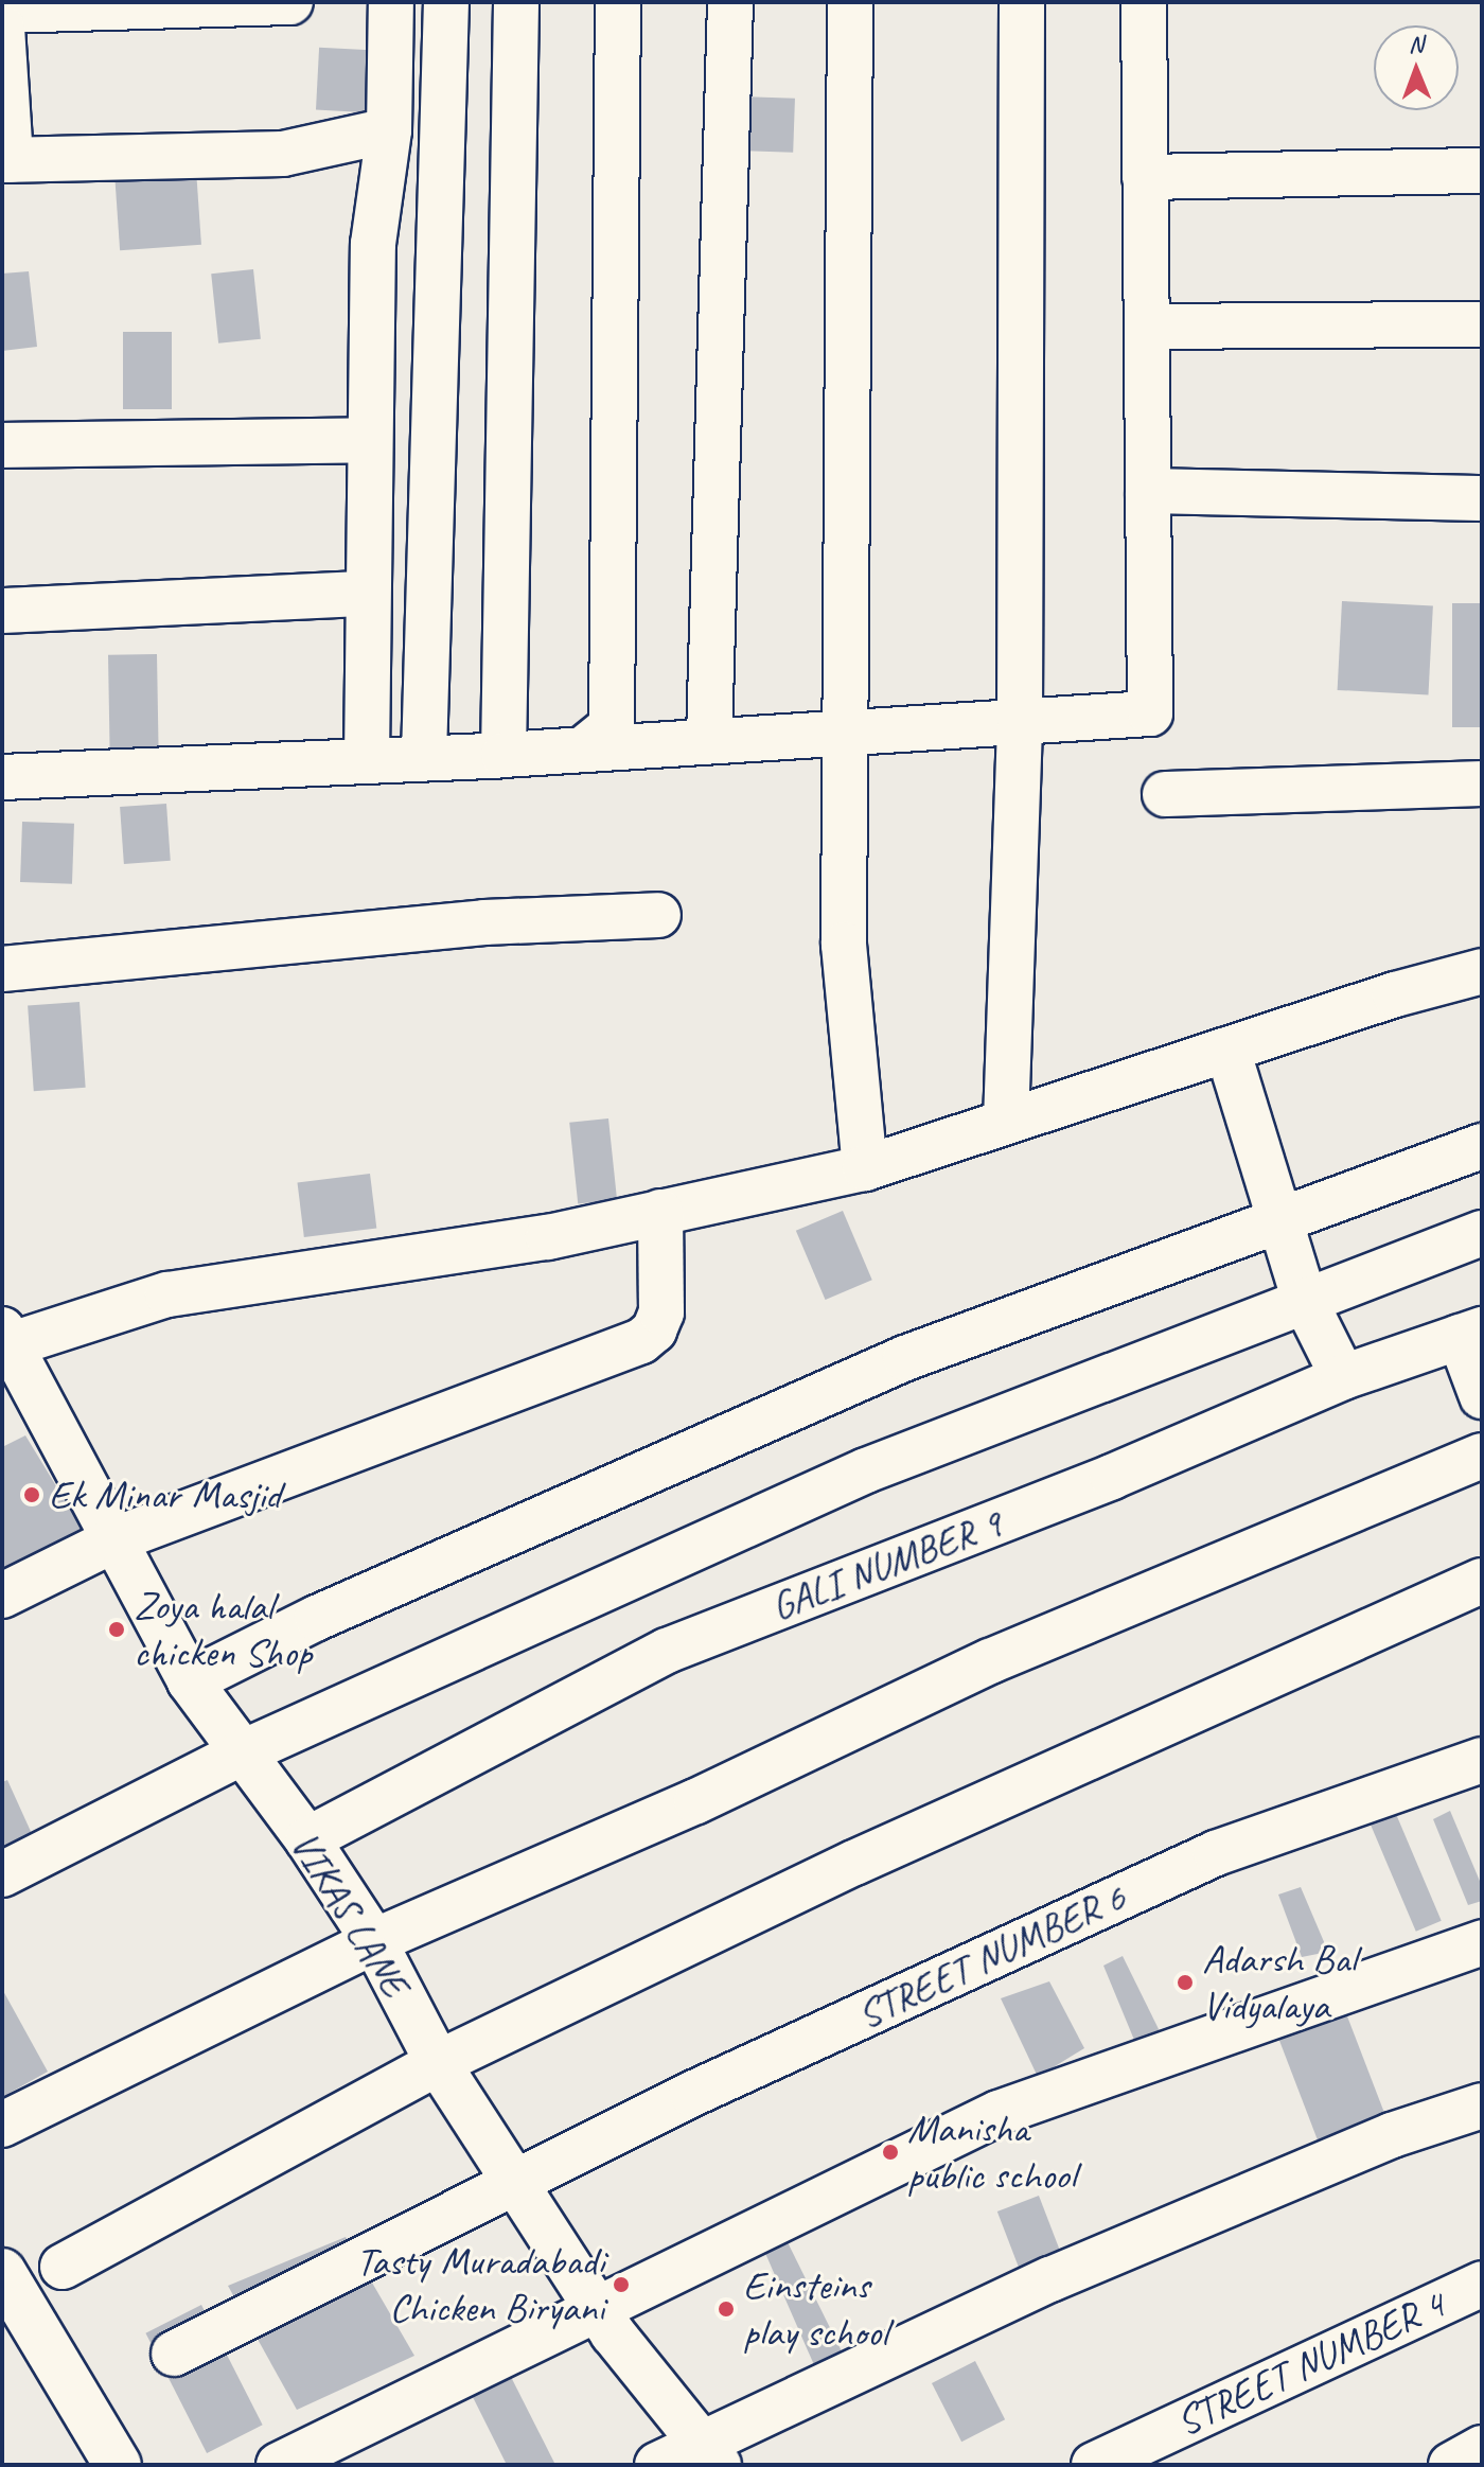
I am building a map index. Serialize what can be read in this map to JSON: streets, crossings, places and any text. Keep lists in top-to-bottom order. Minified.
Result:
{"streets":{"street":["GALI NUMBER 9","VIKAS LANE","STREET NUMBER 6","STREET NUMBER 4"]},"crossings":[["GALI NUMBER 9","VIKAS LANE"],["VIKAS LANE","STREET NUMBER 6"]],"places":["Ek Minar Masjid","Zoya halal chicken Shop","Adarsh Bal Vidyalaya","Manisha public school","Tasty Muradabadi Chicken Biryani","Einsteins play school"],"north":"top"}
